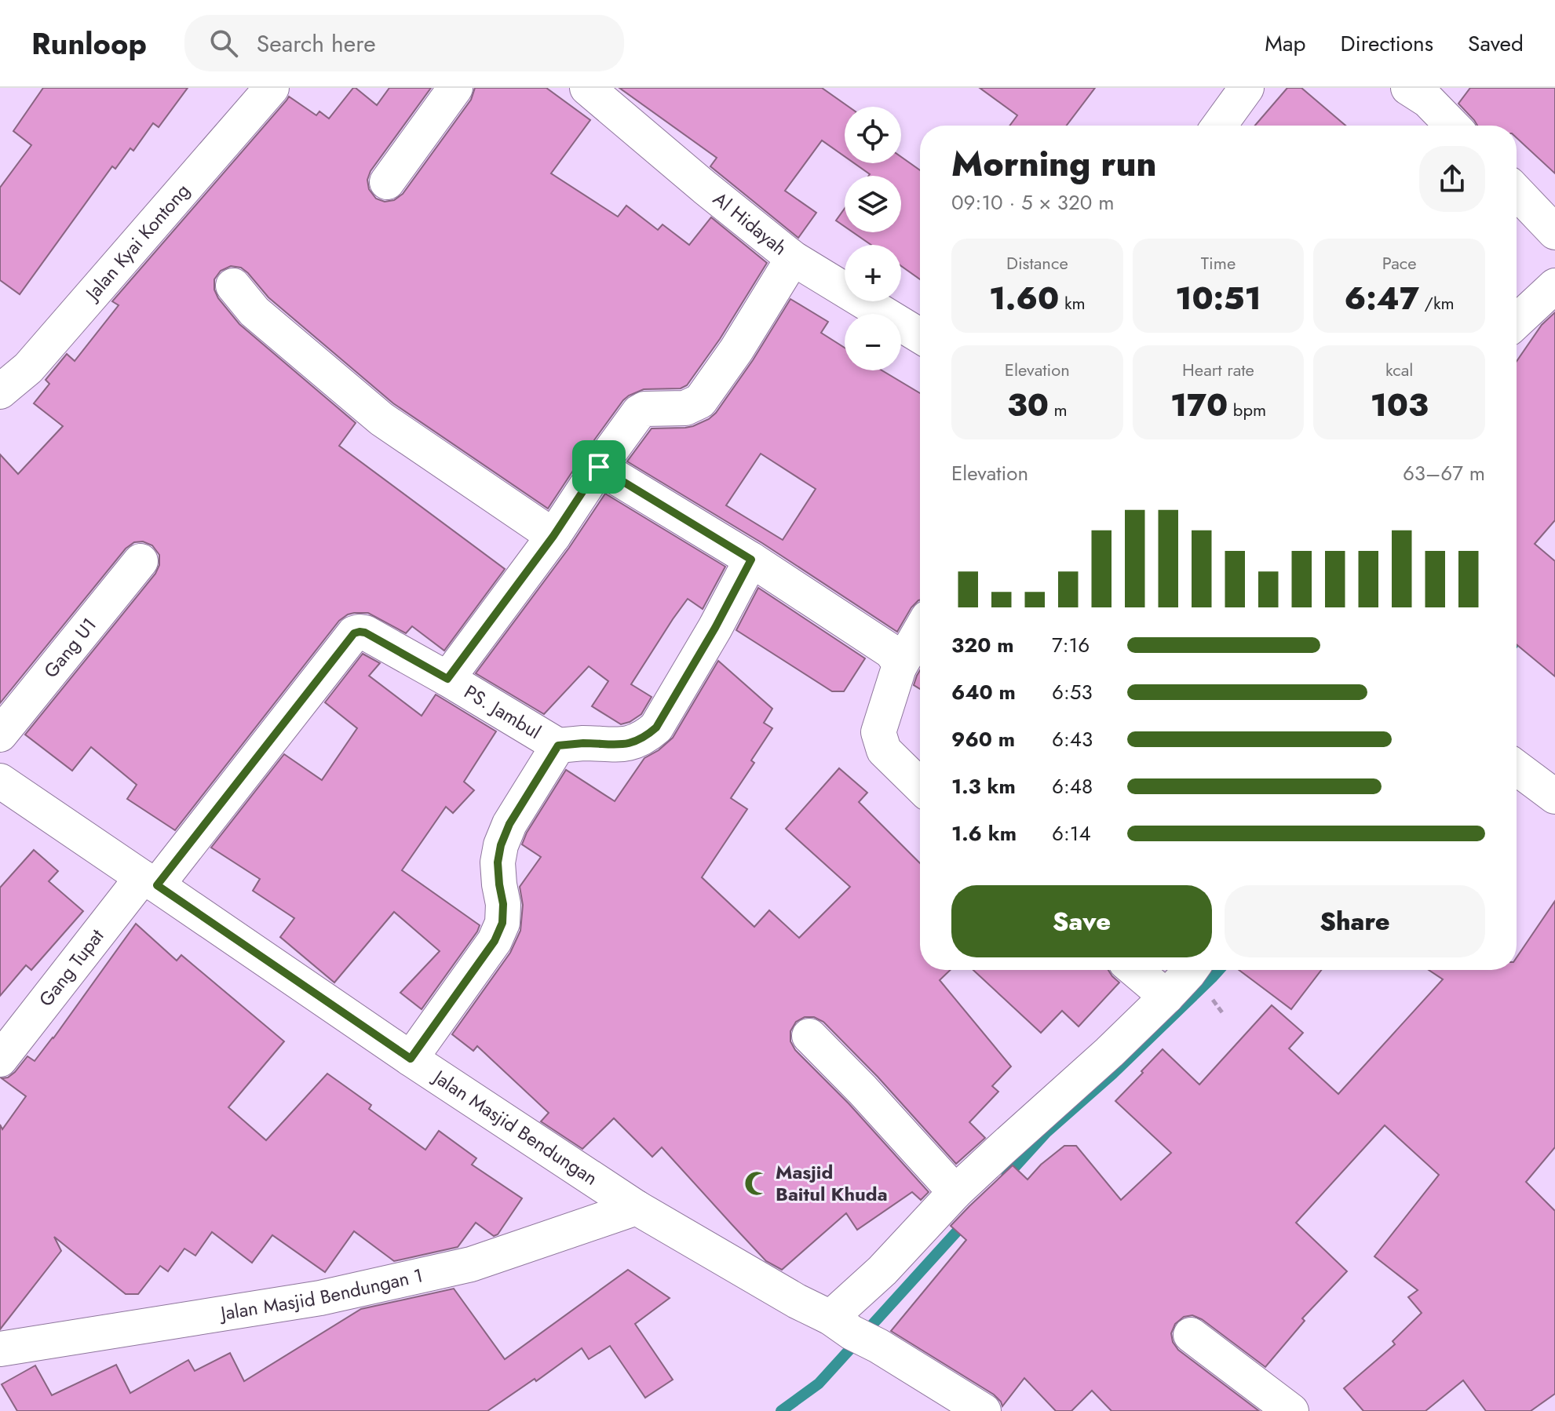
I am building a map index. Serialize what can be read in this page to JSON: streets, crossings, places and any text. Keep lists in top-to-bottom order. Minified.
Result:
{"streets":{"street":["Al Hidayah","Jalan Kyai Kontong","Gang U1","PS. Jambul","Gang Tupat","Jalan Masjid Bendungan","Jalan Masjid Bendungan 1"]},"crossings":[["PS. Jambul","Gang Tupat"],["PS. Jambul","Jalan Masjid Bendungan"],["Gang Tupat","Jalan Masjid Bendungan"],["Jalan Masjid Bendungan","Jalan Masjid Bendungan 1"]],"places":{"mosque":["Masjid Baitul Khuda"]},"page":{"header":"Runloop","search":"Search here","nav":["Map","Directions","Saved"],"map_buttons":["+","−"],"heading":["Morning run","09:10 · 5 × 320 m"],"stats":[["Distance","1.60 km"],["Time","10:51"],["Pace","6:47 /km"],["Elevation","30 m"],["Heart rate","170 bpm"],["kcal","103"]],"chart":["Elevation","63–67 m"],"list":[{"name":"320 m","note":"7:16"},{"name":"640 m","note":"6:53"},{"name":"960 m","note":"6:43"},{"name":"1.3 km","note":"6:48"},{"name":"1.6 km","note":"6:14"}],"buttons":["Save","Share"]}}
